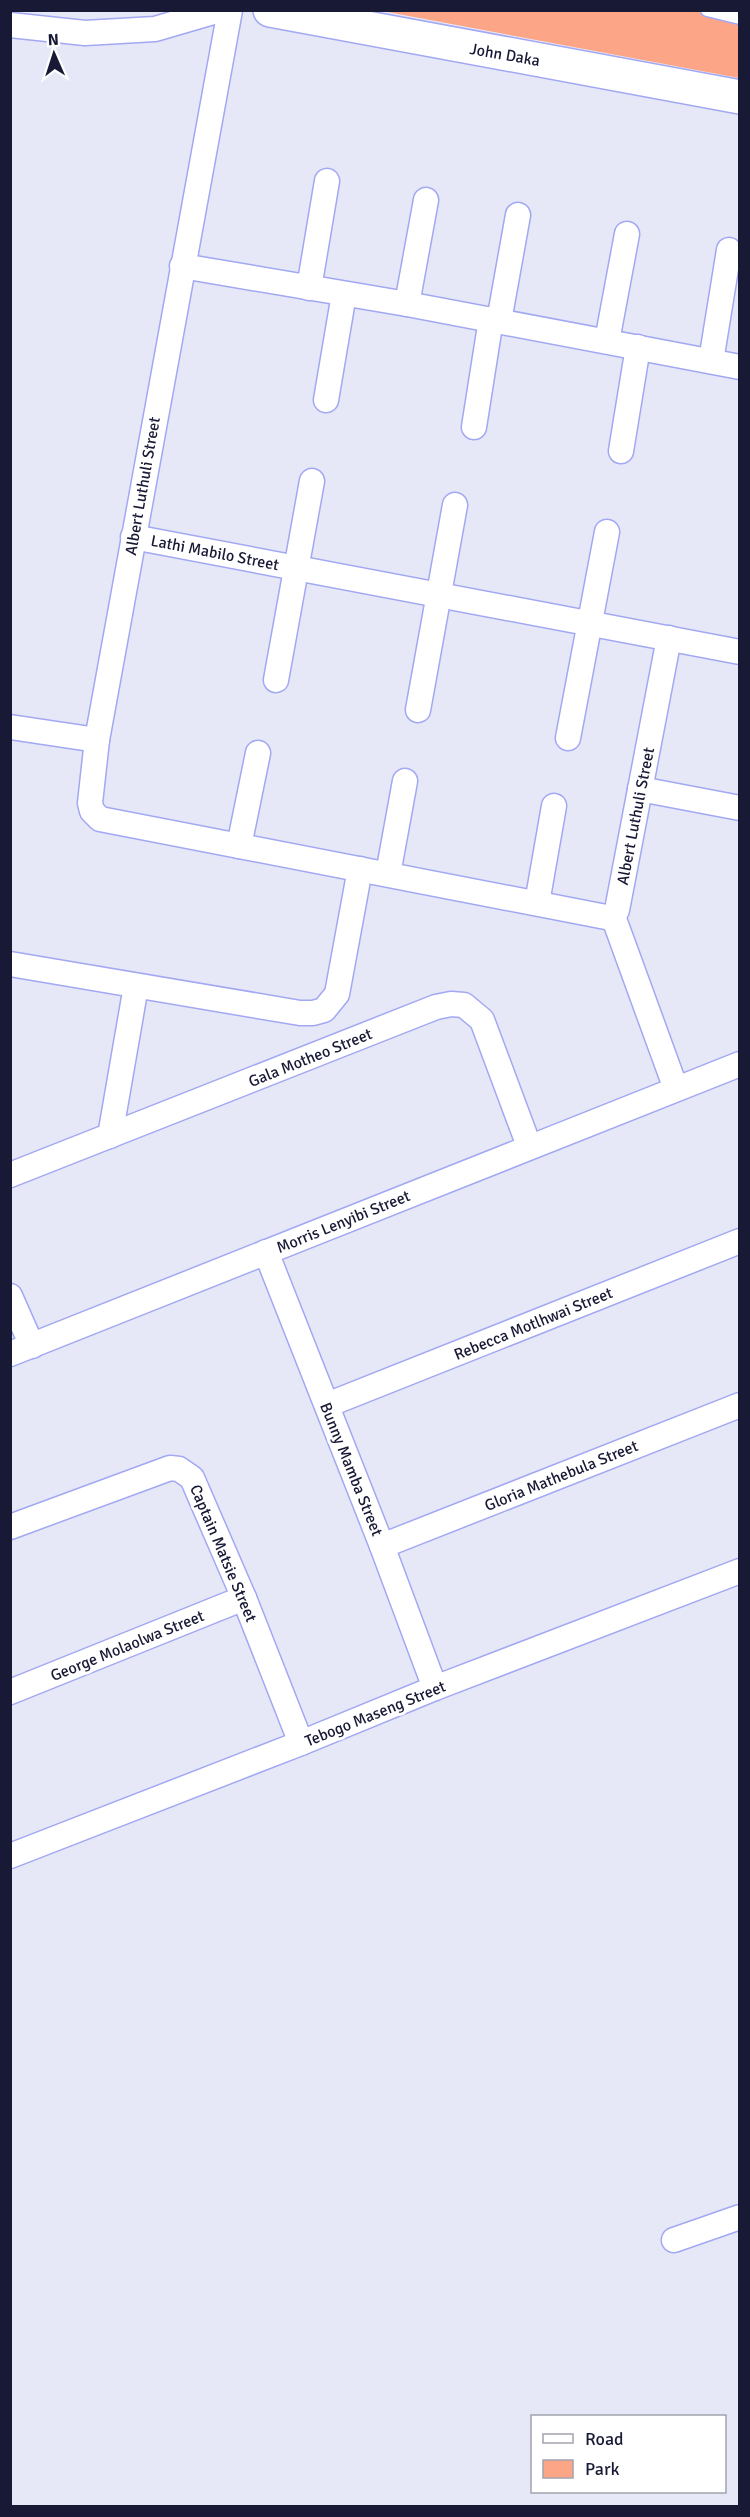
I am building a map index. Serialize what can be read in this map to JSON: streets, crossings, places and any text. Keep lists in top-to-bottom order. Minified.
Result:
{"streets":{"street":["John Daka","Albert Luthuli Street","Lathi Mabilo Street","Gala Motheo Street","Morris Lenyibi Street","Rebecca Motlhwai Street","Bunny Mamba Street","Gloria Mathebula Street","Captain Matsie Street","George Molaolwa Street","Tebogo Maseng Street"]},"crossings":[["Albert Luthuli Street","Lathi Mabilo Street"],["Gala Motheo Street","Morris Lenyibi Street"],["Morris Lenyibi Street","Bunny Mamba Street"],["Rebecca Motlhwai Street","Bunny Mamba Street"],["Bunny Mamba Street","Gloria Mathebula Street"],["Bunny Mamba Street","Tebogo Maseng Street"],["Captain Matsie Street","George Molaolwa Street"],["Captain Matsie Street","Tebogo Maseng Street"]],"legend":["Road","Park"],"north":"top"}
